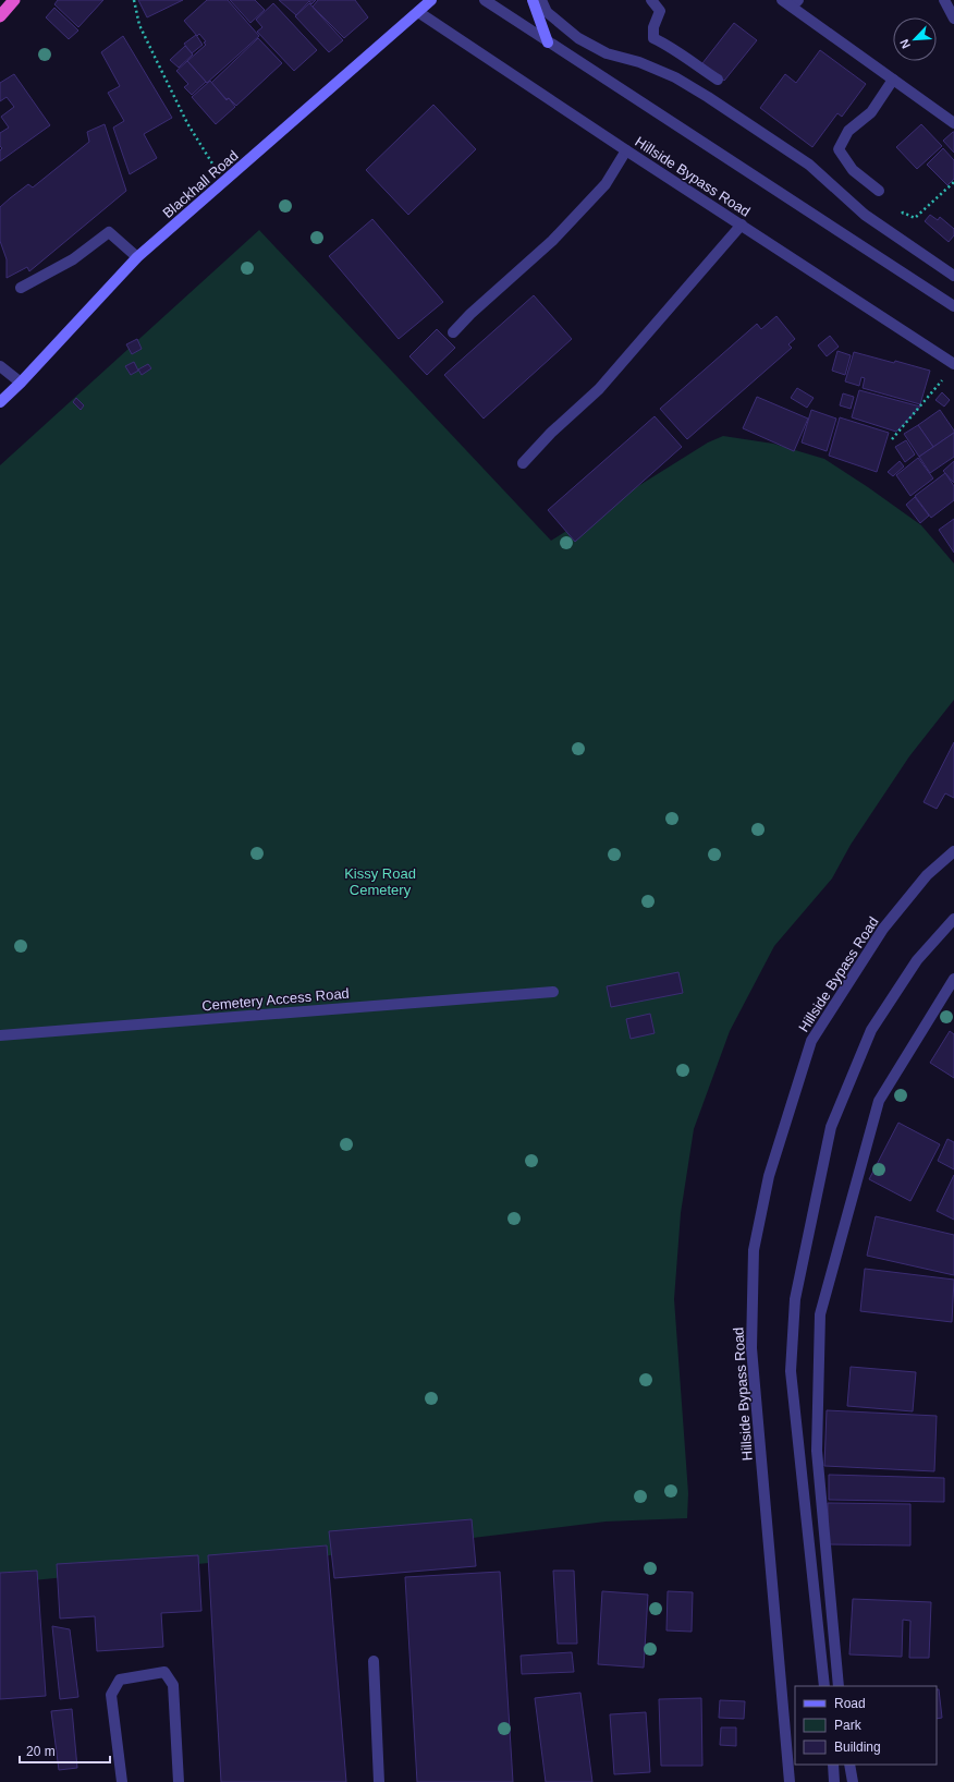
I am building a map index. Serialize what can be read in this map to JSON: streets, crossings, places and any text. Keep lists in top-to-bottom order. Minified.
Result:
{"streets":{"main road":["Blackhall Road"],"street":["Hillside Bypass Road","Cemetery Access Road"]},"crossings":[["Hillside Bypass Road","Blackhall Road"]],"parks":["Kissy Road Cemetery"],"legend":["Road","Park","Building"],"scale_bar":"20 m","north":"bottom left"}
